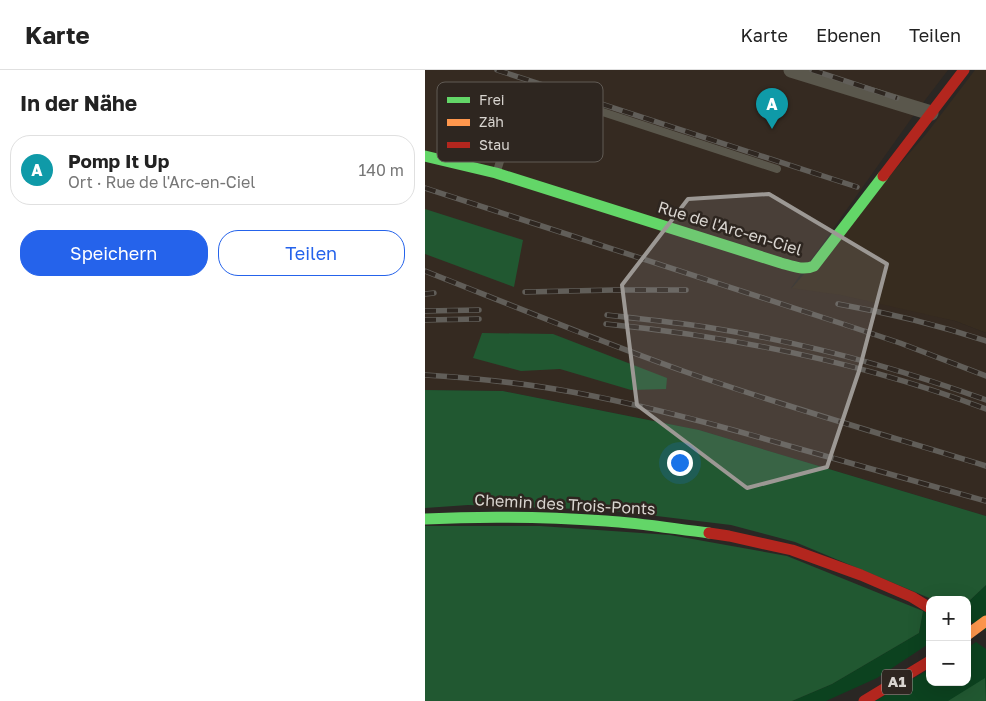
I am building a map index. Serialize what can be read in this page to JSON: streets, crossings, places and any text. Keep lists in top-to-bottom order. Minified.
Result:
{"streets":{"main road":["Rue de l'Arc-en-Ciel","Chemin des Trois-Ponts","A1"]},"legend":["Frei","Zäh","Stau"],"page":{"header":"Karte","nav":["Karte","Ebenen","Teilen"],"heading":"In der Nähe","pins":"A","list":[{"mark":"A","name":"Pomp It Up","note":"Ort · Rue de l'Arc-en-Ciel","value":"140 m"}],"buttons":["Speichern","Teilen"],"map_buttons":["+","−"]}}
